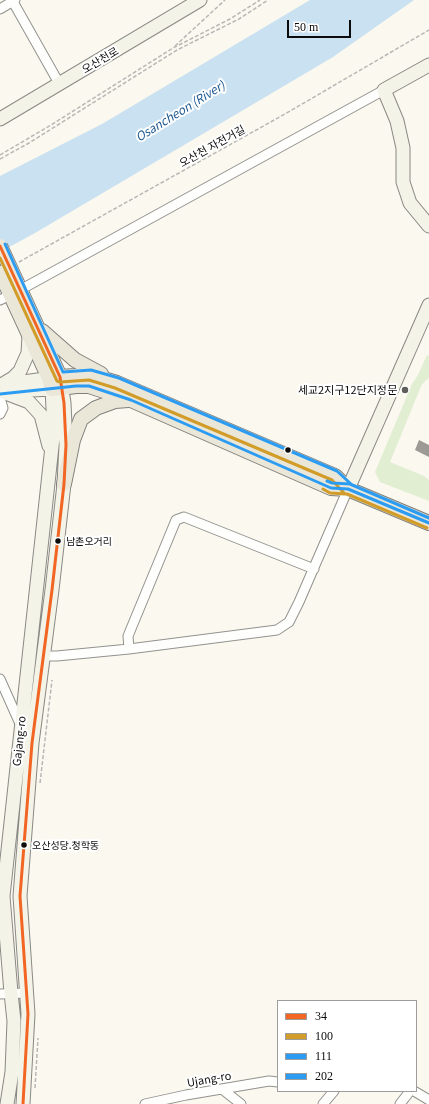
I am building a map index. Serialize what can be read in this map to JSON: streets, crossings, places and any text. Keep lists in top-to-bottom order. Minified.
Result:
{"streets":{"main road":["오산천로","Gajang-ro"],"street":["Ujang-ro"],"path":["오산천 자전거길"]},"water":["Osancheon (River)"],"places":["세교2지구12단지정문","남촌오거리","오산성당.청학동"],"lines":["transit line 111","transit line 34","transit line 100","transit line 202"],"legend":["34","100","111","202"],"scale_bar":"50 m"}
